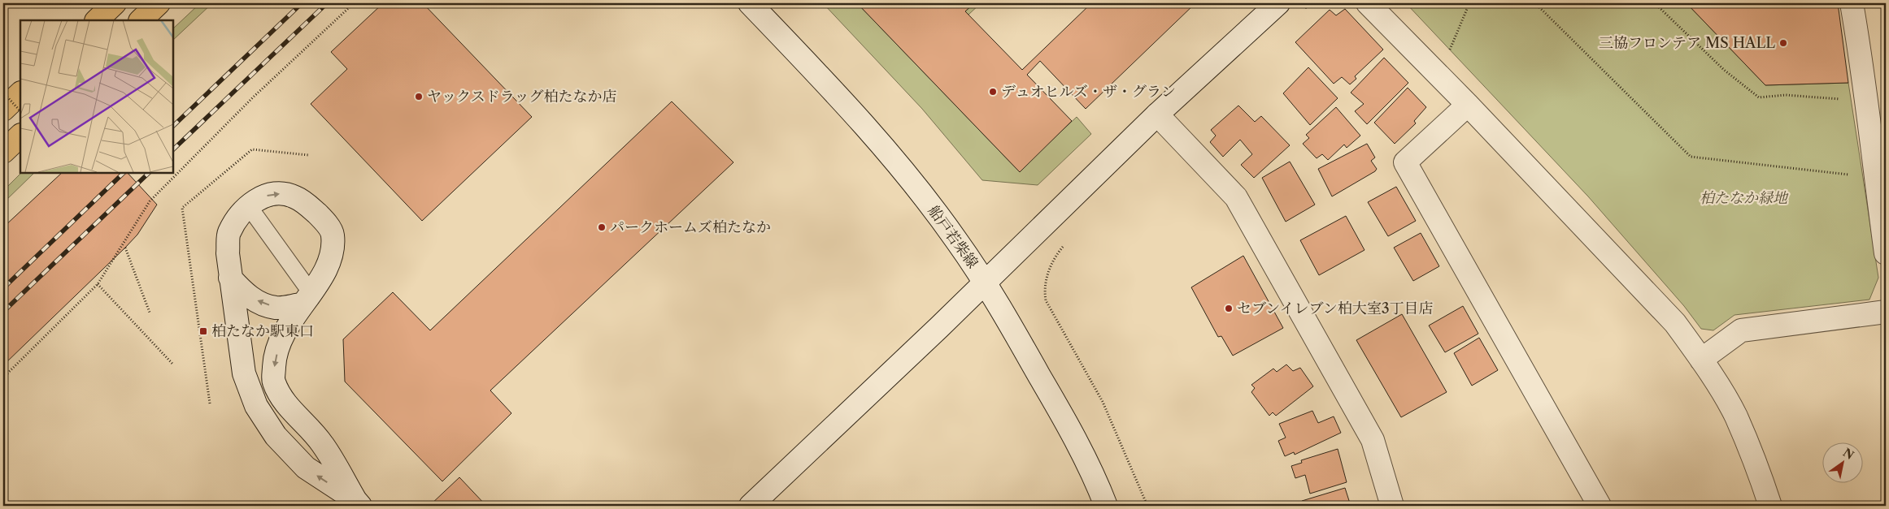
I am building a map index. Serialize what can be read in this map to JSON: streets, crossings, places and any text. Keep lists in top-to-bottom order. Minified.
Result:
{"streets":{"street":["船戸若柴線"]},"parks":["柏たなか緑地"],"places":{"other":["三協フロンテア MS HALL","デュオヒルズ・ザ・グラン","ヤックスドラッグ柏たなか店","パークホームズ柏たなか","セブンイレブン柏大室3丁目店"],"transit":["柏たなか駅東口"]},"north":"top right"}
